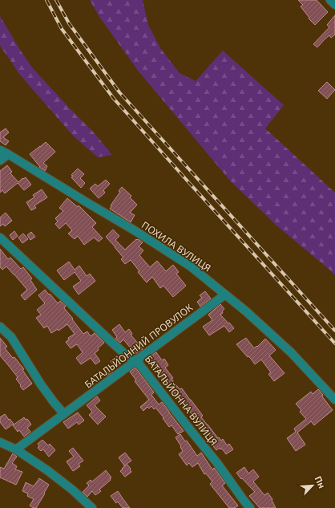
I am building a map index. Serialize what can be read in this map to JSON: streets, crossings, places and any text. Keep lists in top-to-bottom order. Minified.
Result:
{"streets":{"street":["ПОХИЛА ВУЛИЦЯ","БАТАЛЬЙОННИЙ ПРОВУЛОК","БАТАЛЬЙОННА ВУЛИЦЯ"]},"crossings":[["ПОХИЛА ВУЛИЦЯ","БАТАЛЬЙОННИЙ ПРОВУЛОК"],["БАТАЛЬЙОННИЙ ПРОВУЛОК","БАТАЛЬЙОННА ВУЛИЦЯ"]],"north":"top right"}
